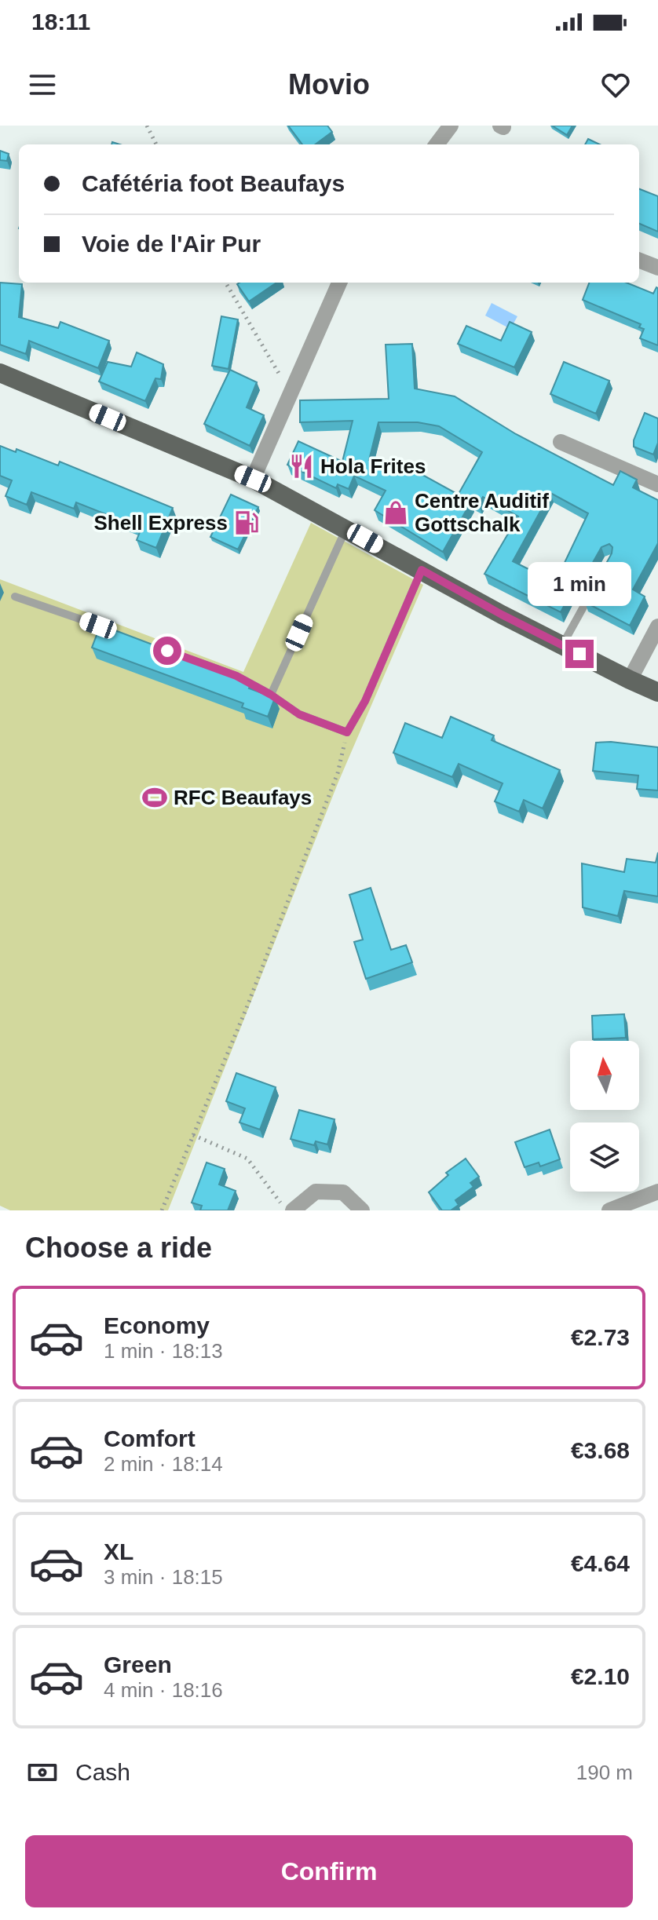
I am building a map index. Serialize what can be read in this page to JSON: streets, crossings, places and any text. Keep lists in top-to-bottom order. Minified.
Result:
{"places":{"restaurant":["Hola Frites"],"shop":["Centre Auditif Gottschalk"],"fuel station":["Shell Express"],"sports":["RFC Beaufays"]},"north":"top","page":{"status":"18:11","header":"Movio","banner":["Cafétéria foot Beaufays","Voie de l'Air Pur"],"bubble":"1 min","heading":"Choose a ride","list":[{"name":"Economy","note":"1 min · 18:13","value":"€2.73"},{"name":"Comfort","note":"2 min · 18:14","value":"€3.68"},{"name":"XL","note":"3 min · 18:15","value":"€4.64"},{"name":"Green","note":"4 min · 18:16","value":"€2.10"}],"pay":["Cash","190 m"],"buttons":"Confirm"}}
